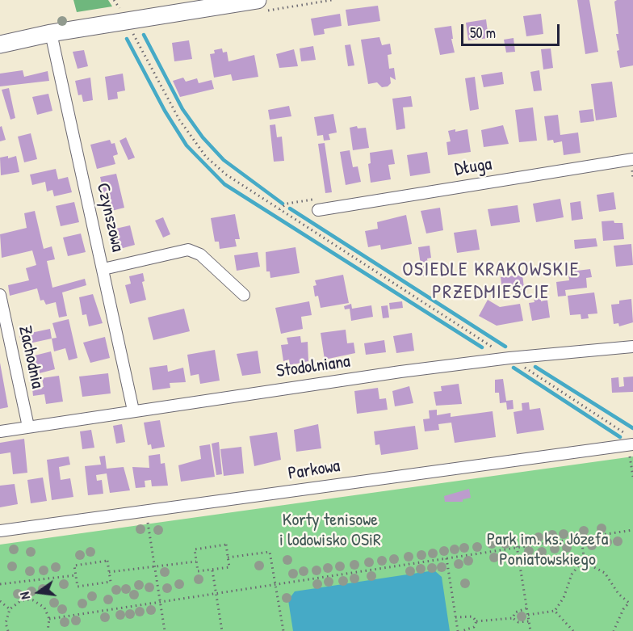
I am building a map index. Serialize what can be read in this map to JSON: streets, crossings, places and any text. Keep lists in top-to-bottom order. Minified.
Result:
{"streets":{"street":["Długa","Czynszowa","Zachodnia","Stodolniana","Parkowa"]},"crossings":[["Czynszowa","Stodolniana"],["Zachodnia","Stodolniana"]],"districts":["OSIEDLE KRAKOWSKIE PRZEDMIEŚCIE"],"parks":["Korty tenisowe i lodowisko OSiR","Park im. ks. Józefa Poniatowskiego"],"scale_bar":"50 m","north":"left"}
